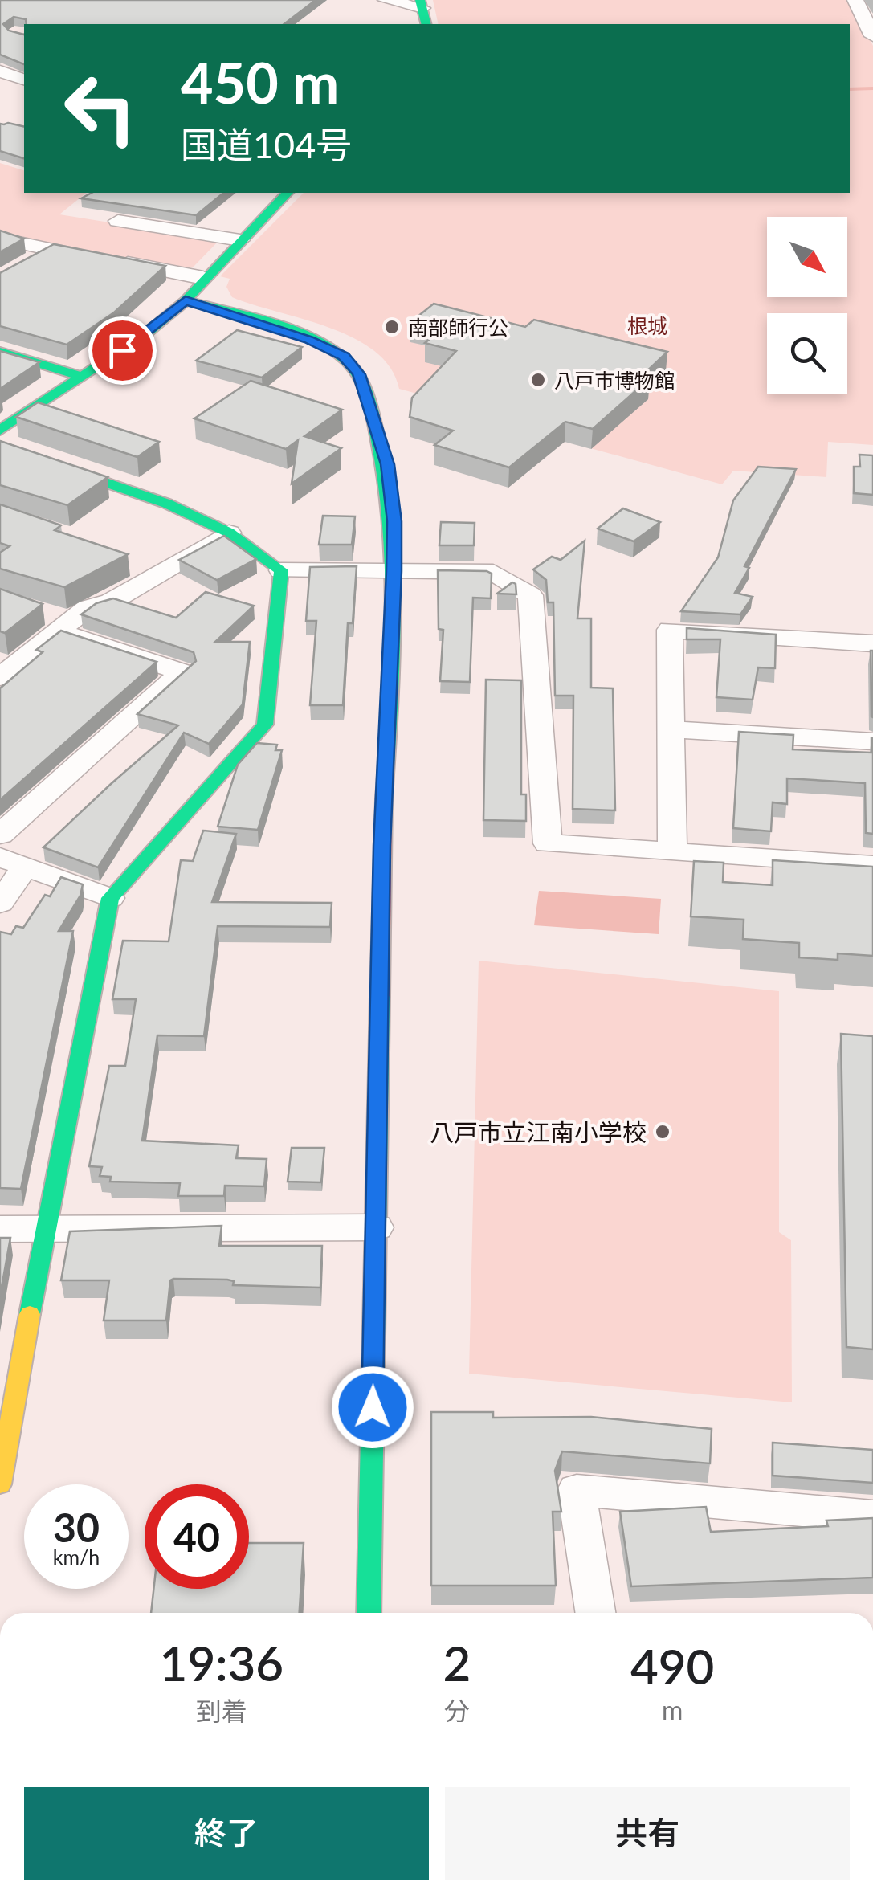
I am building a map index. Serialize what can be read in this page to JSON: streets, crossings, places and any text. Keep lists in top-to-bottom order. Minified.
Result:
{"parks":["根城"],"places":["南部師行公","八戸市博物館","八戸市立江南小学校"],"north":"bottom right","page":{"turn":["450 m","国道104号"],"speed":"30 km/h","limit":"40","eta":["19:36","到着","2","分","490","m"],"buttons":["終了","共有"]}}
